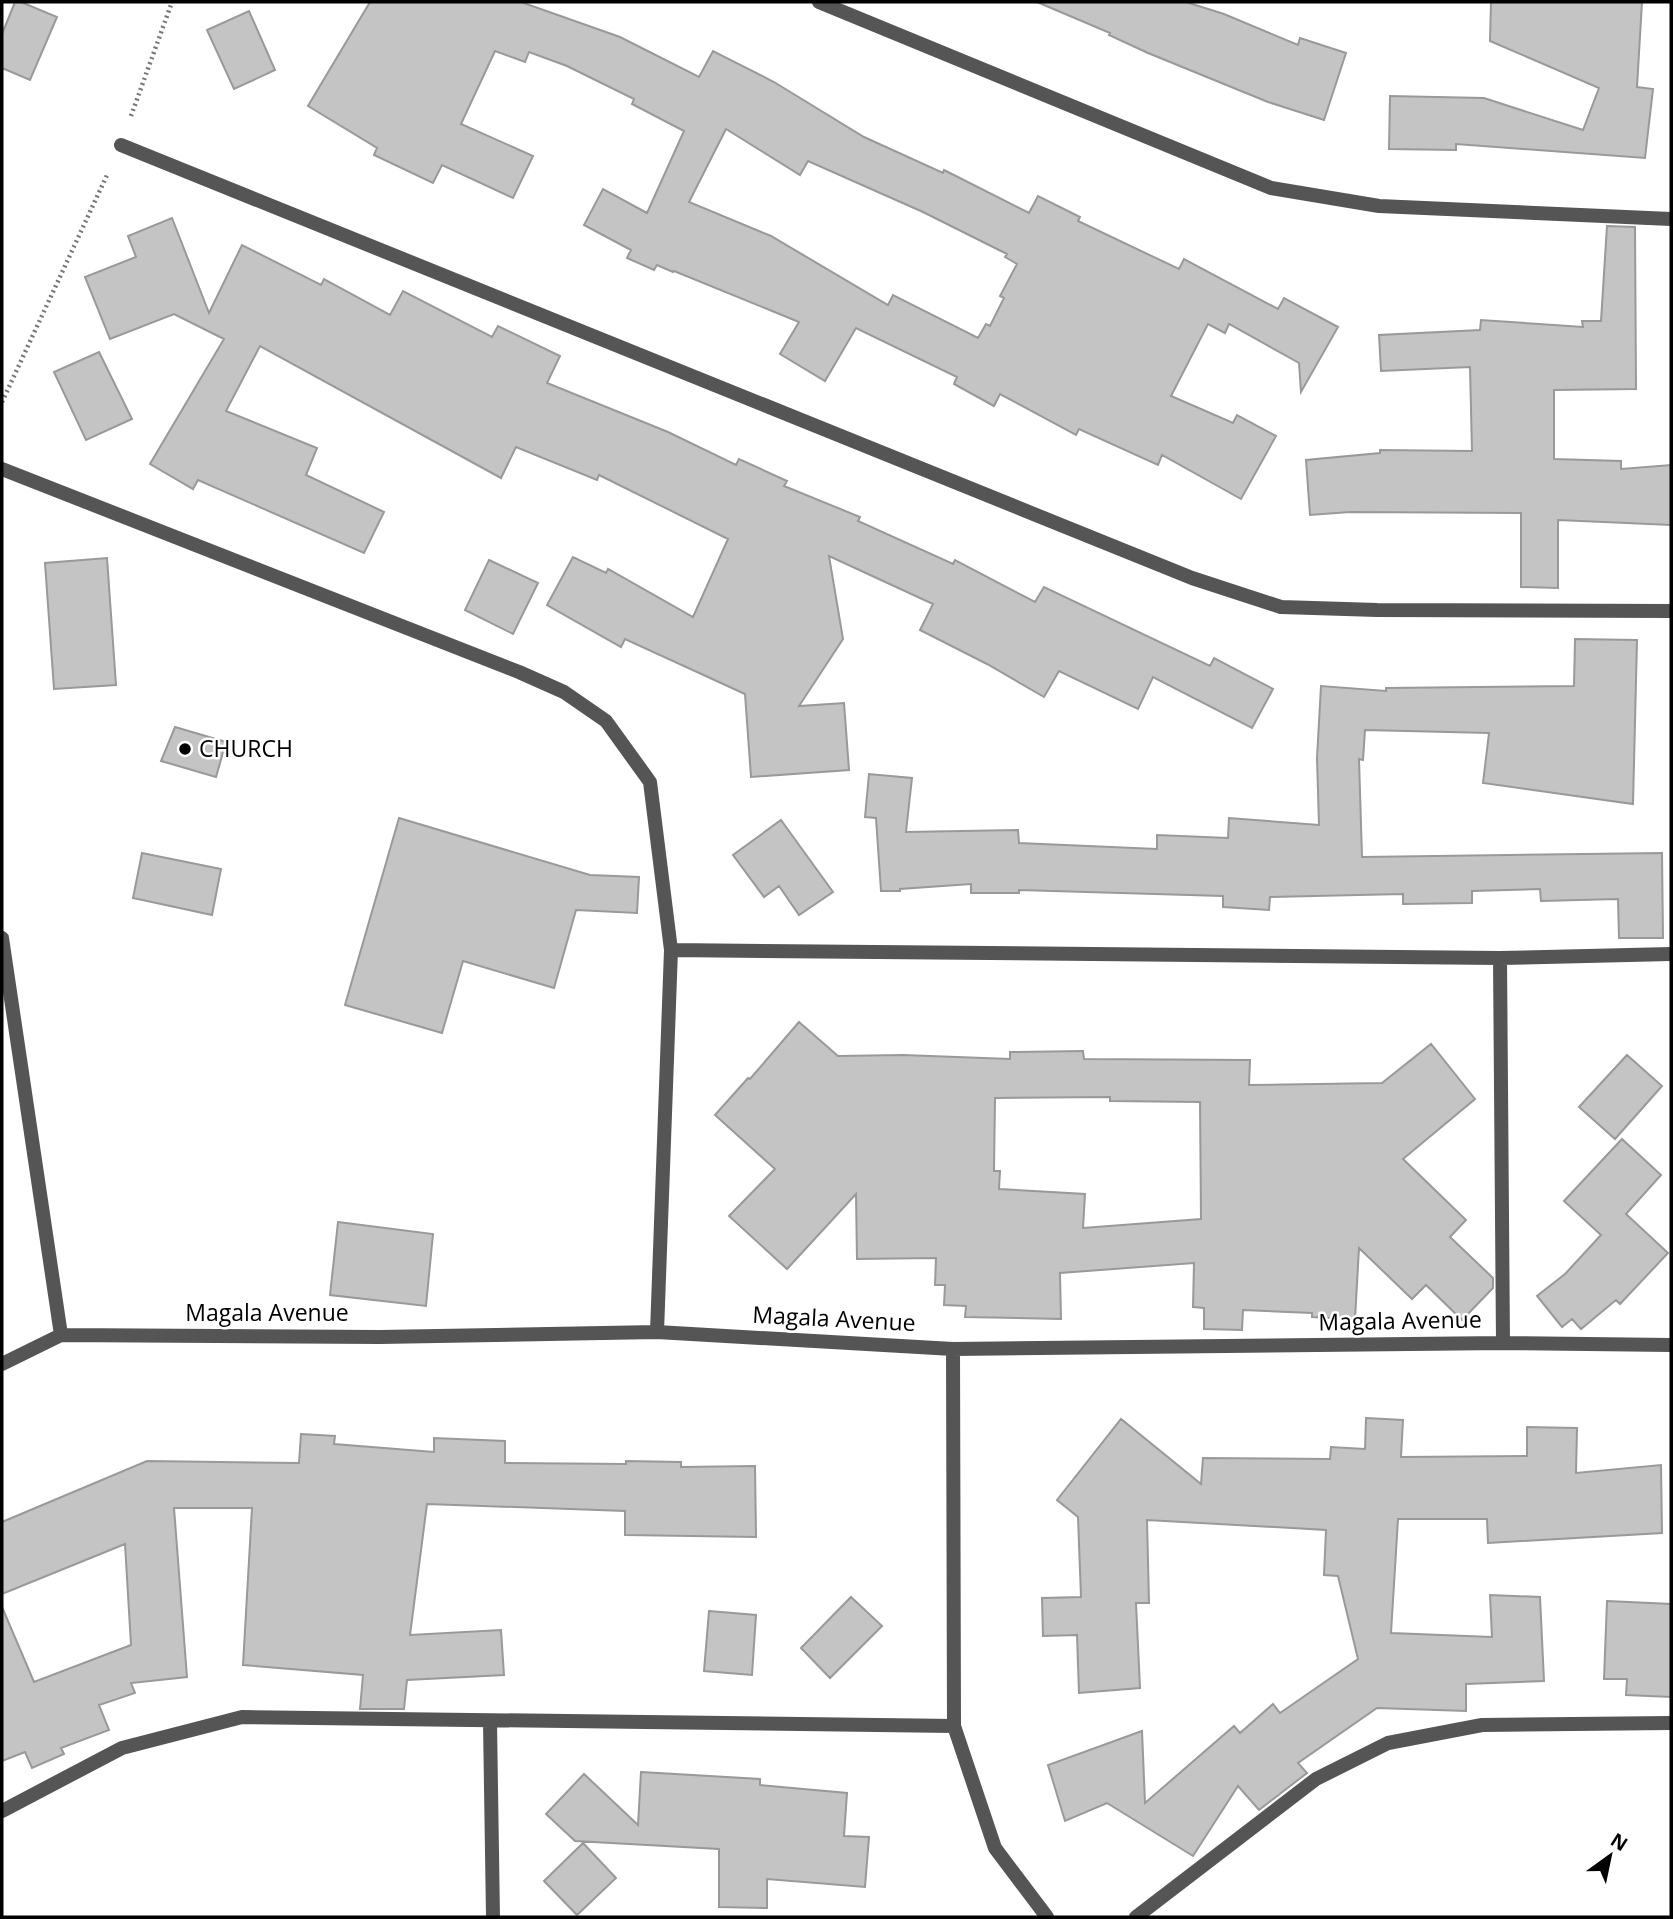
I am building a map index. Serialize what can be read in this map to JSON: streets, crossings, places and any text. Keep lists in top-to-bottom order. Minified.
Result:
{"streets":{"street":["Magala Avenue"]},"places":["CHURCH"],"north":"top right"}
